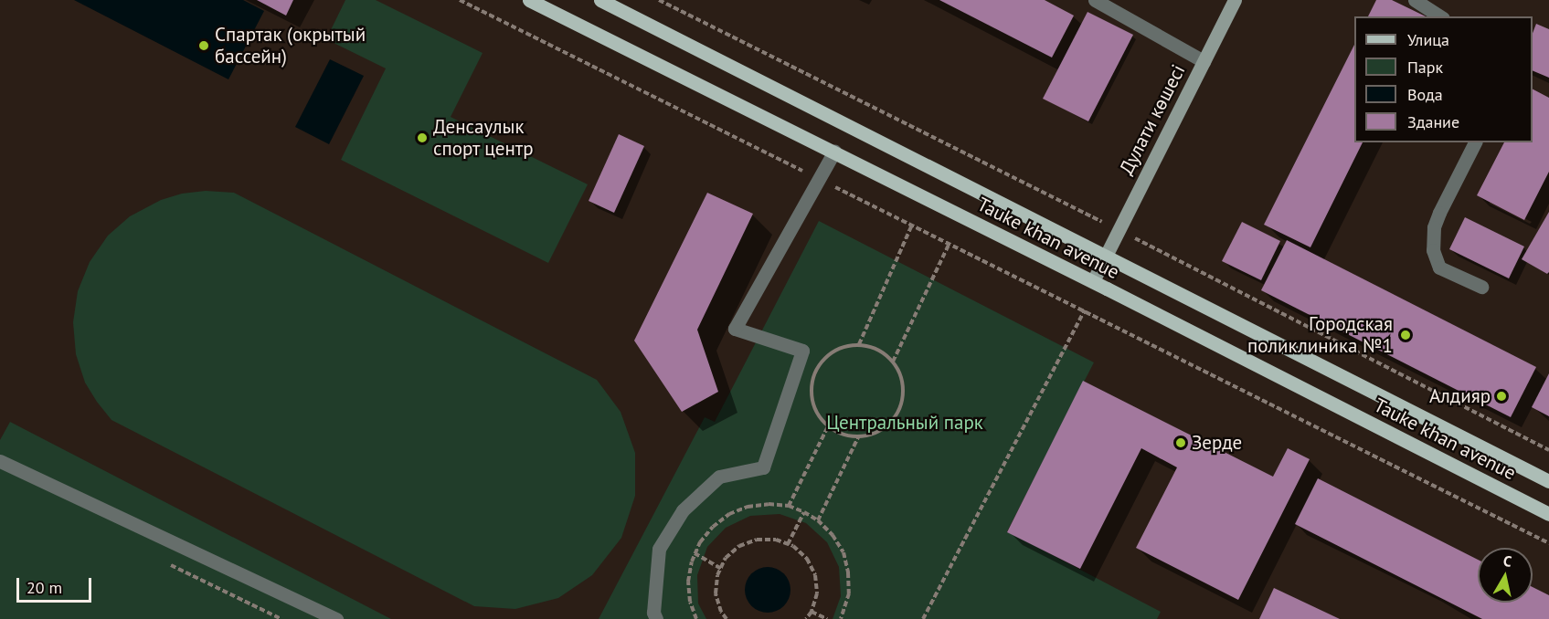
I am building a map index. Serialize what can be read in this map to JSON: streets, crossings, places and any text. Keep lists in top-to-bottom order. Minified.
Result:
{"streets":{"main road":["Дулати көшесі","Tauke khan avenue"]},"crossings":[["Дулати көшесі","Tauke khan avenue"]],"parks":["Центральный парк"],"places":["Спартак (окрытый бассейн)","Денсаулык спорт центр","Городская поликлиника №1","Алдияр","Зерде"],"legend":["Улица","Парк","Вода","Здание"],"scale_bar":"20 m","north":"top"}
